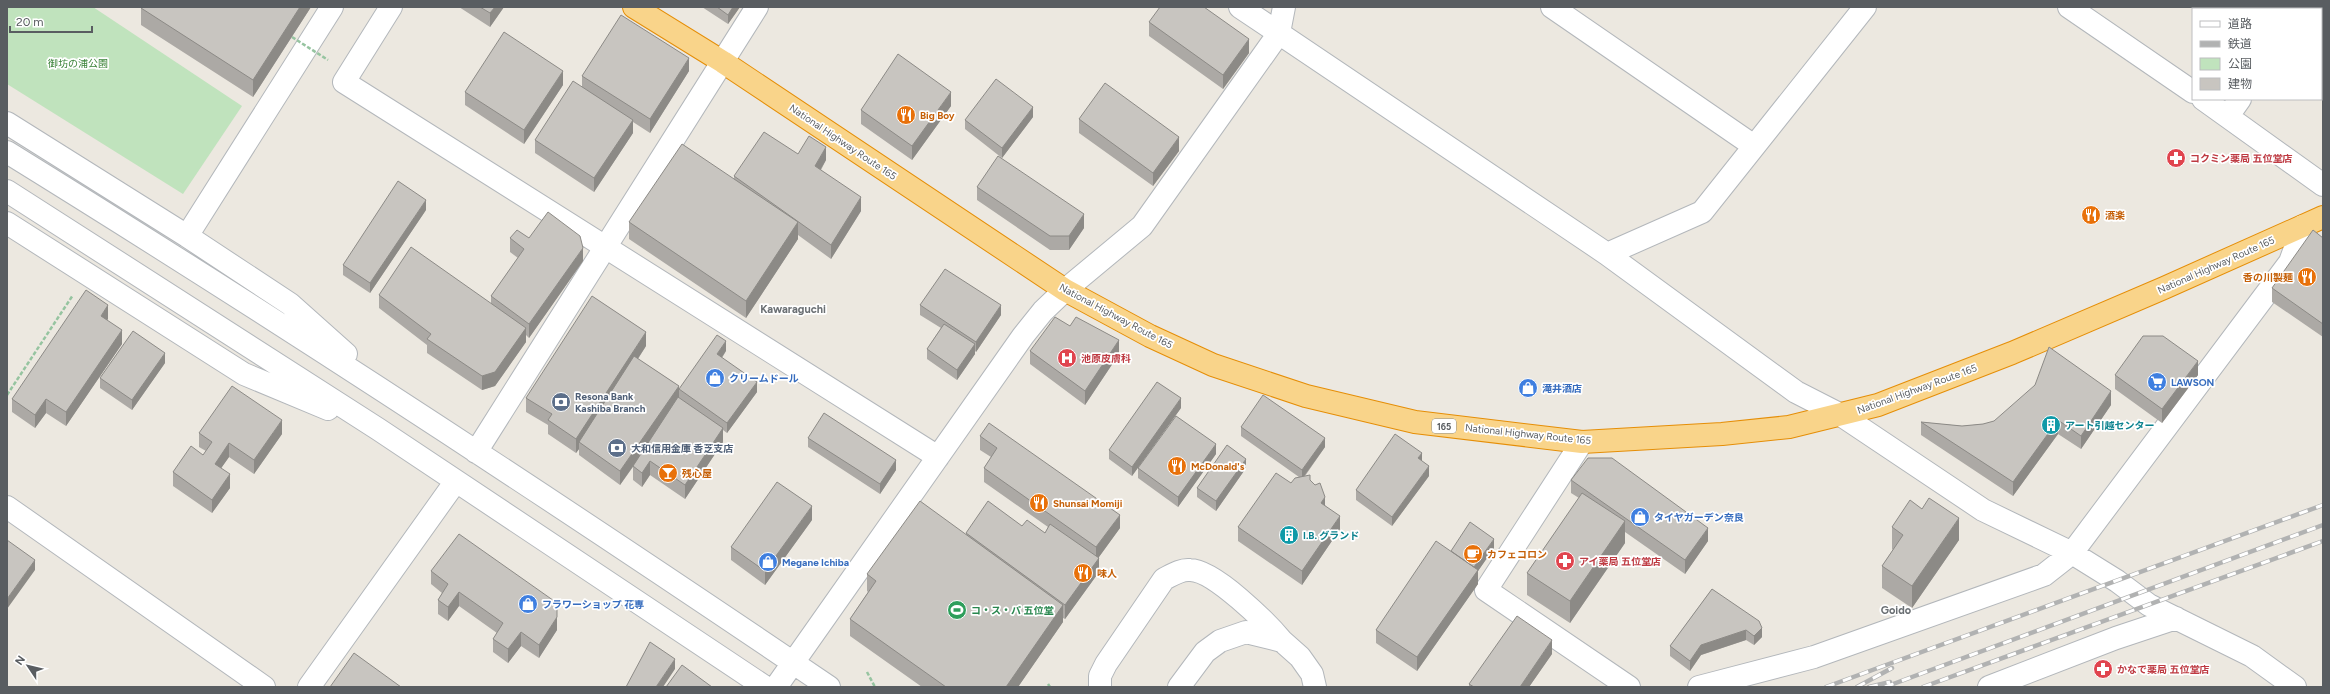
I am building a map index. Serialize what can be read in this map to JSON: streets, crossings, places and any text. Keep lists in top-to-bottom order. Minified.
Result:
{"streets":{"highway":["National Highway Route 165","165"]},"districts":["Kawaraguchi","Goido"],"parks":["御坊の浦公園"],"places":{"restaurant":["Big Boy","酒楽","香の川製麺","McDonald's","Shunsai Momiji","味人"],"pharmacy":["コクミン薬局 五位堂店","アイ薬局 五位堂店","かなで薬局 五位堂店"],"hospital":["池原皮膚科"],"shop":["クリームドール","滝井酒店","タイヤガーデン奈良","Megane Ichiba","フラワーショップ 花専"],"supermarket":["LAWSON"],"bank":["Resona Bank Kashiba Branch","大和信用金庫 香芝支店"],"building":["アート引越センター","I.B. グランド"],"bar":["残心屋"],"cafe":["カフェコロン"],"sports":["コ・ス・パ 五位堂"]},"legend":["道路","鉄道","公園","建物"],"scale_bar":"20 m","north":"top left"}
